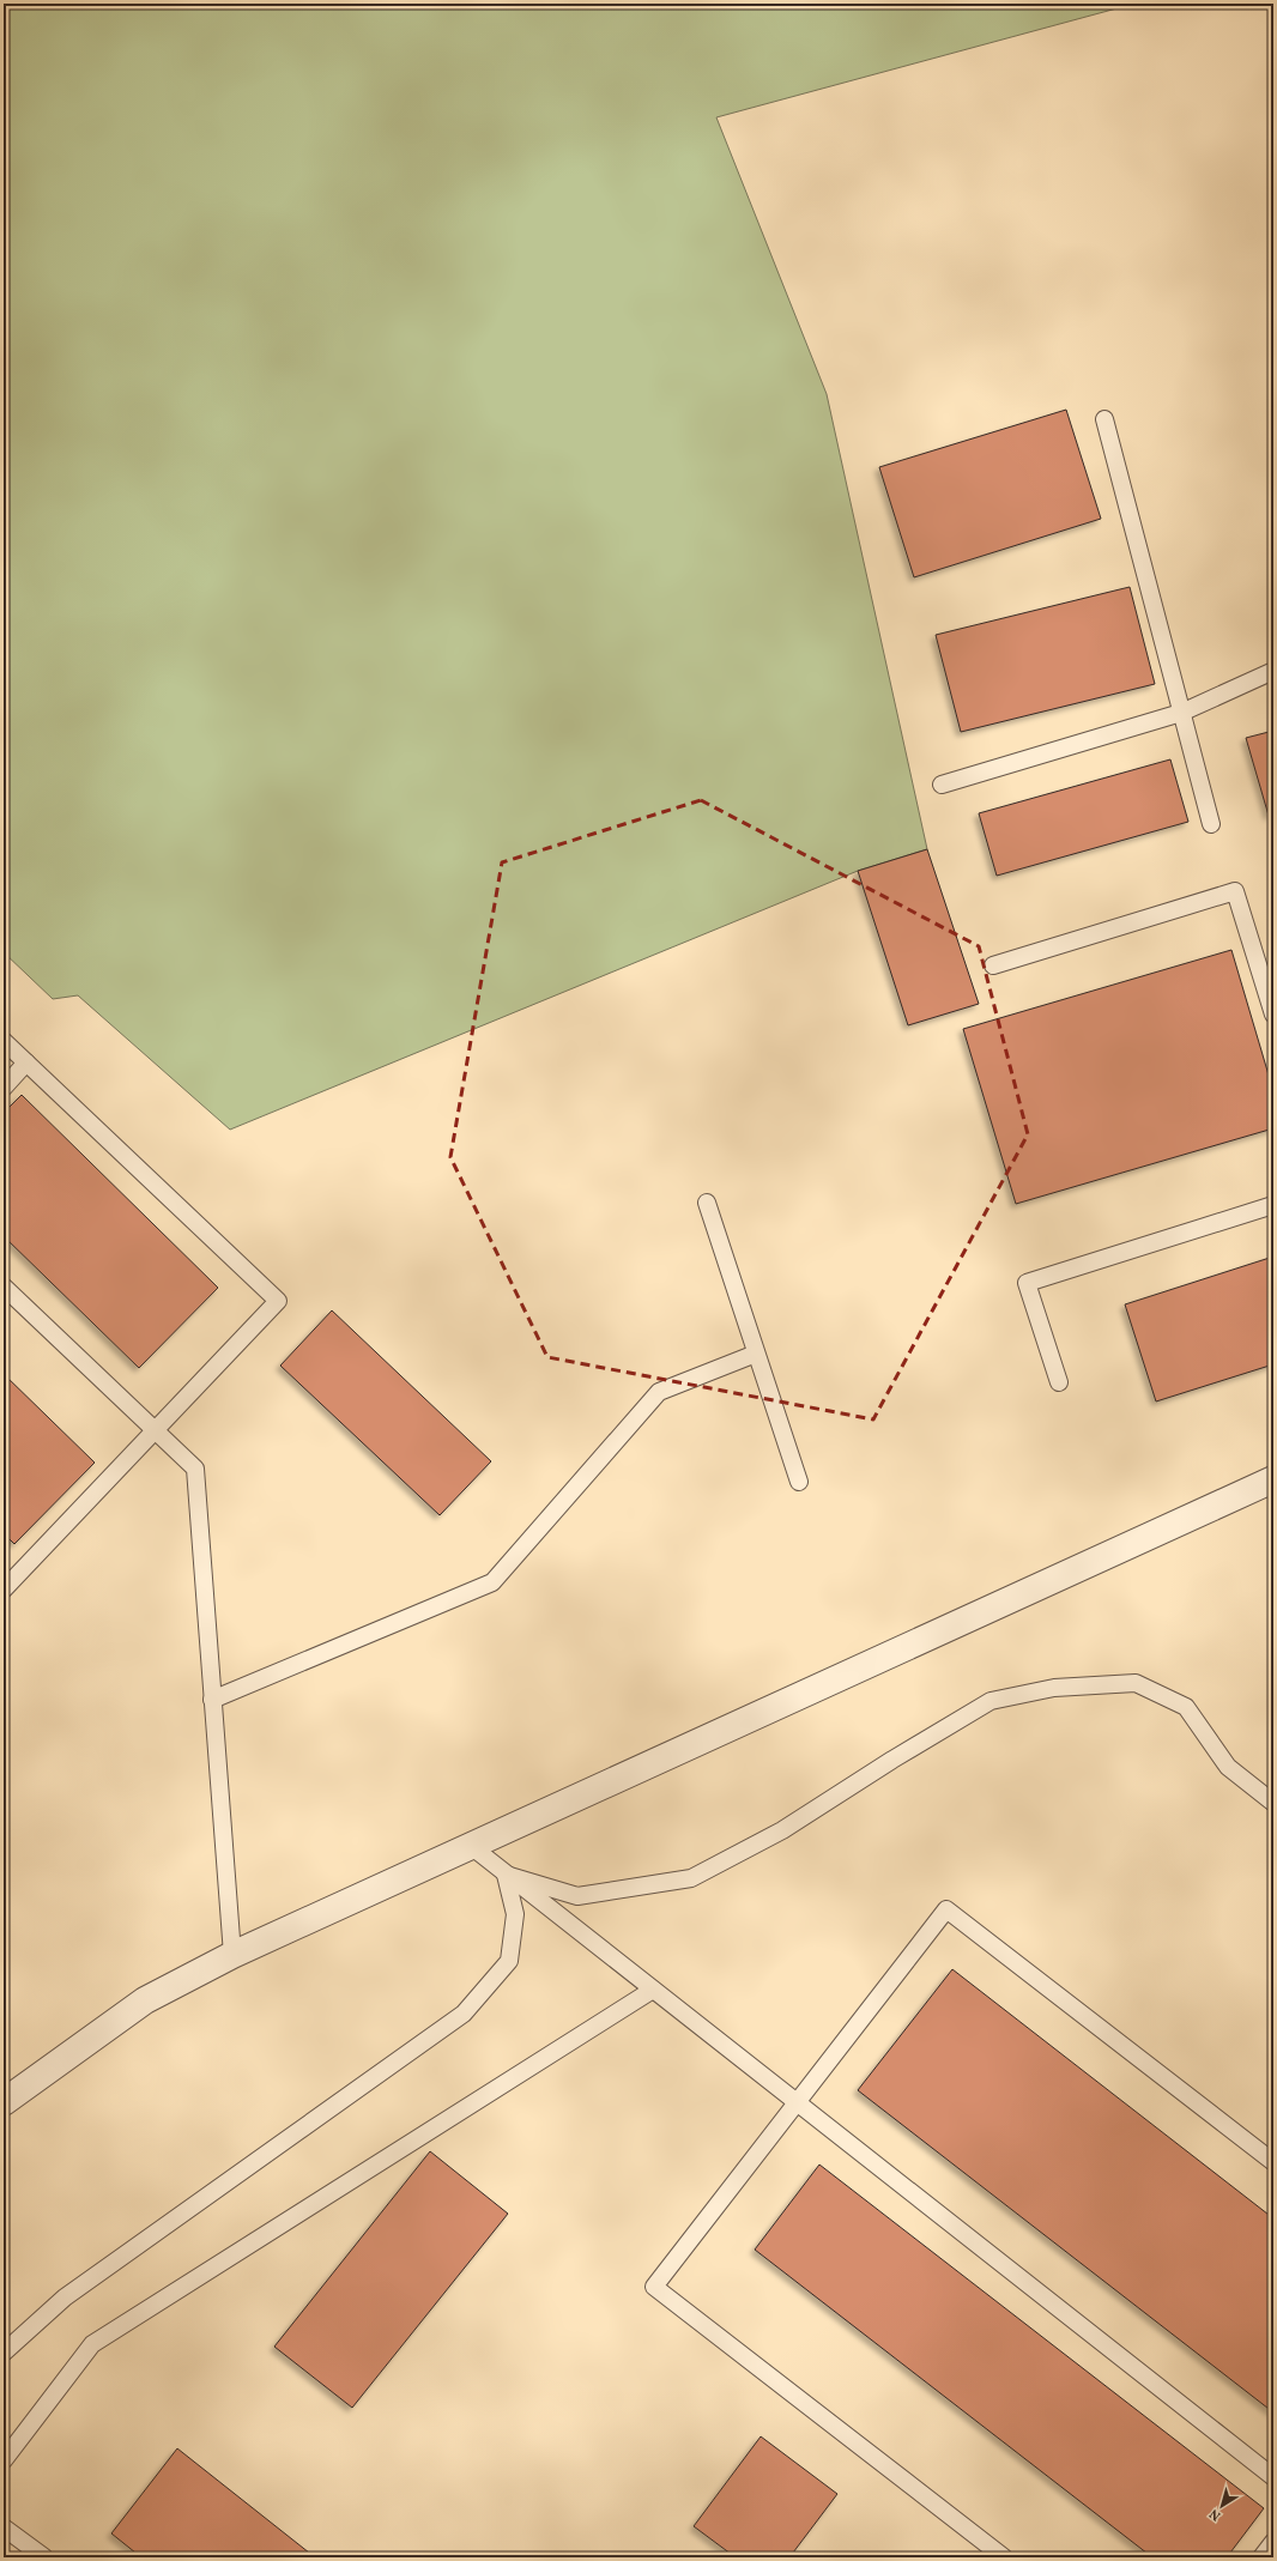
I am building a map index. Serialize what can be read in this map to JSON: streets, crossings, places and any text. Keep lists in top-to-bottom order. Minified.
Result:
{"north":"bottom left"}
